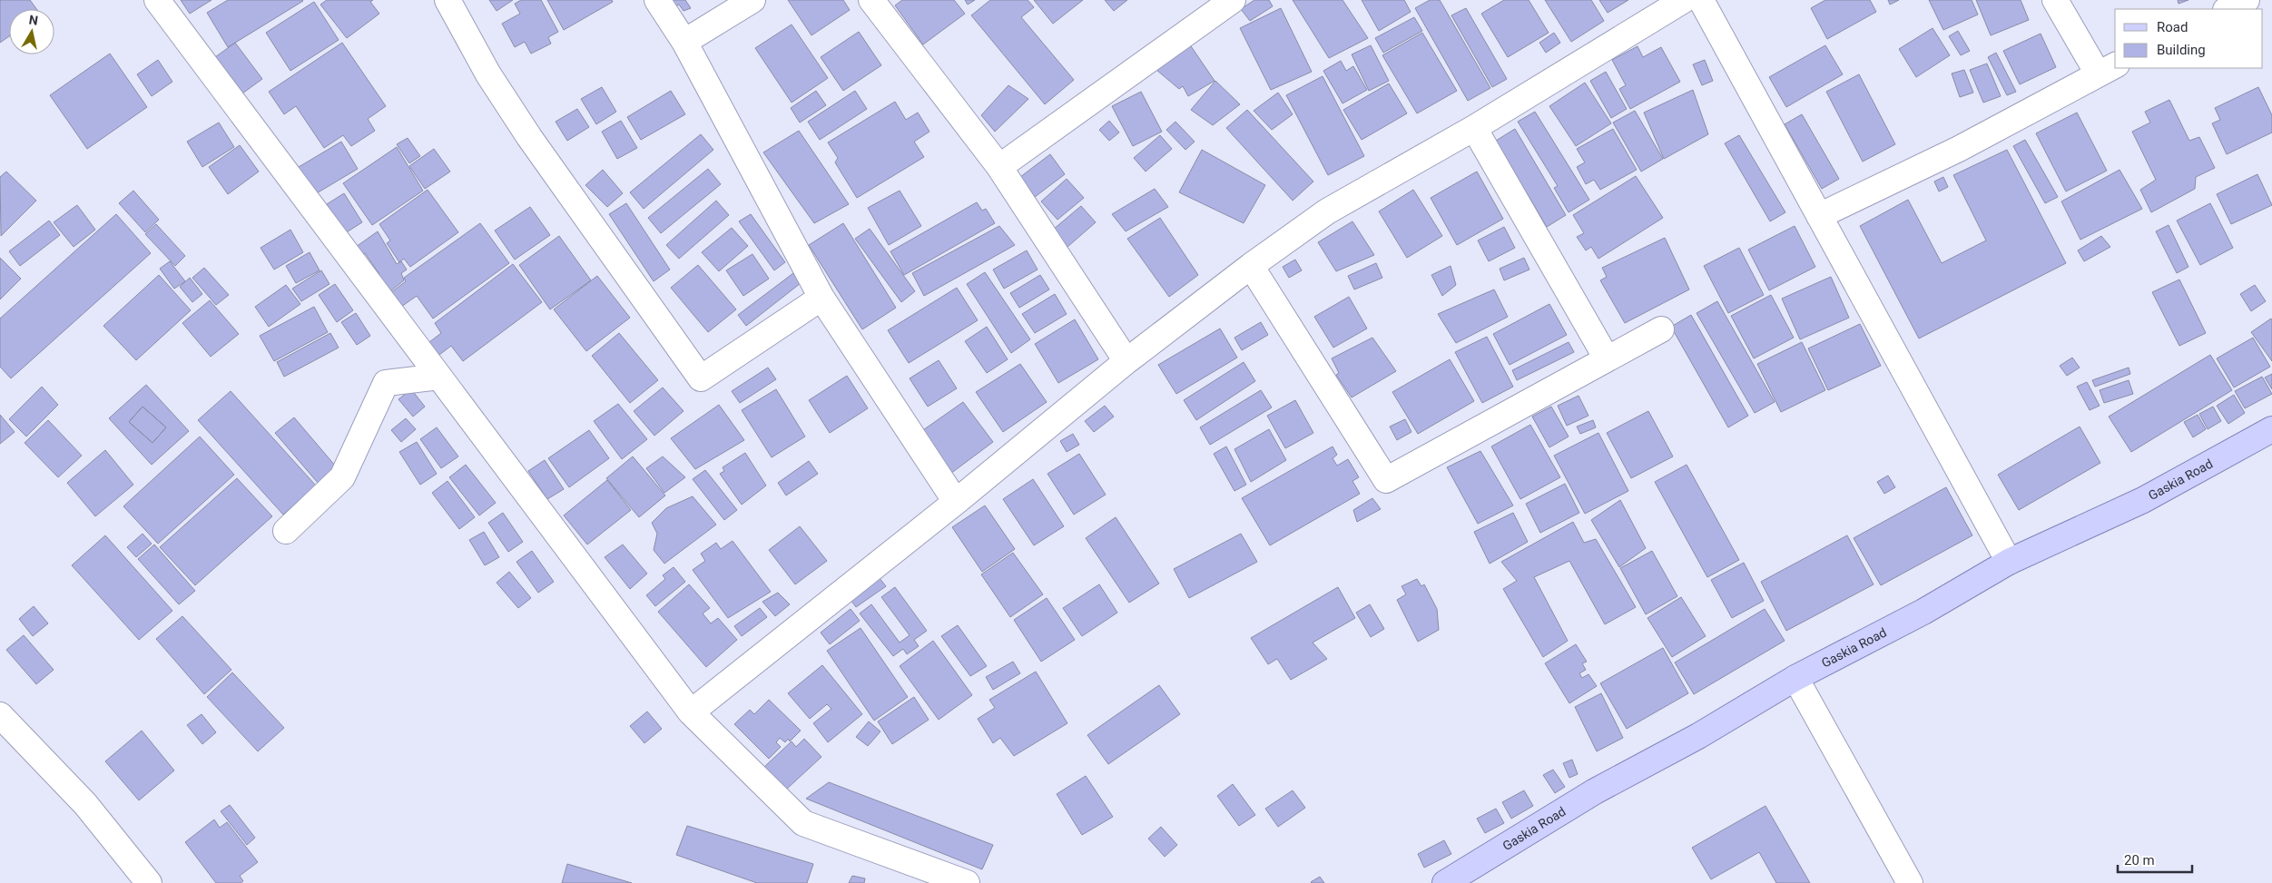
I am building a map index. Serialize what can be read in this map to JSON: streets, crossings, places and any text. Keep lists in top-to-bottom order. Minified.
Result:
{"streets":{"main road":["Gaskia Road"]},"legend":["Road","Building"],"scale_bar":"20 m","north":"top"}
